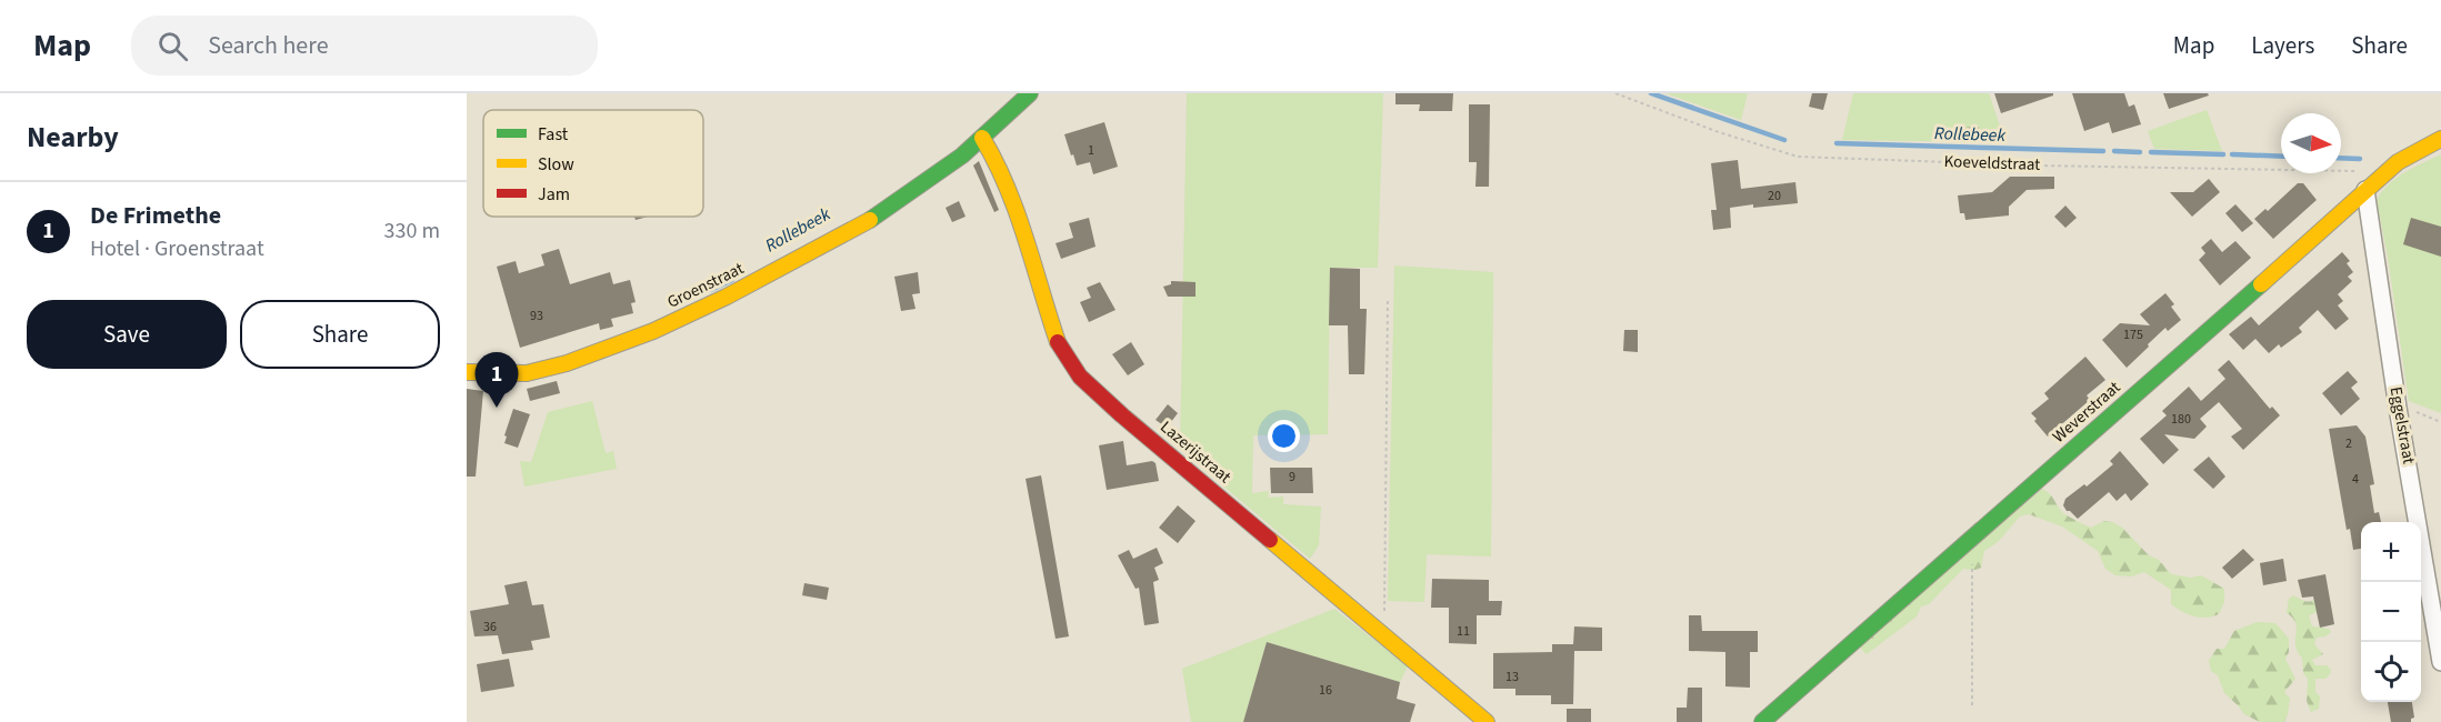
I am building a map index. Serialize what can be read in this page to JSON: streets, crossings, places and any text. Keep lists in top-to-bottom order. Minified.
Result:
{"streets":{"street":["Groenstraat","Weverstraat","Eggelstraat","Lazerijstraat"],"path":["Koeveldstraat"]},"crossings":[["Koeveldstraat","Weverstraat"],["Koeveldstraat","Eggelstraat"],["Groenstraat","Lazerijstraat"],["Weverstraat","Eggelstraat"]],"water":["Rollebeek"],"house_numbers":["1","20","93","175","180","2","9","4","36","11","13","16"],"legend":["Fast","Slow","Jam"],"north":"right","page":{"header":"Map","search":"Search here","nav":["Map","Layers","Share"],"heading":"Nearby","list":[{"mark":"1","name":"De Frimethe","note":"Hotel · Groenstraat","value":"330 m"}],"buttons":["Save","Share"],"pins":"1","map_buttons":["+","−"]}}
